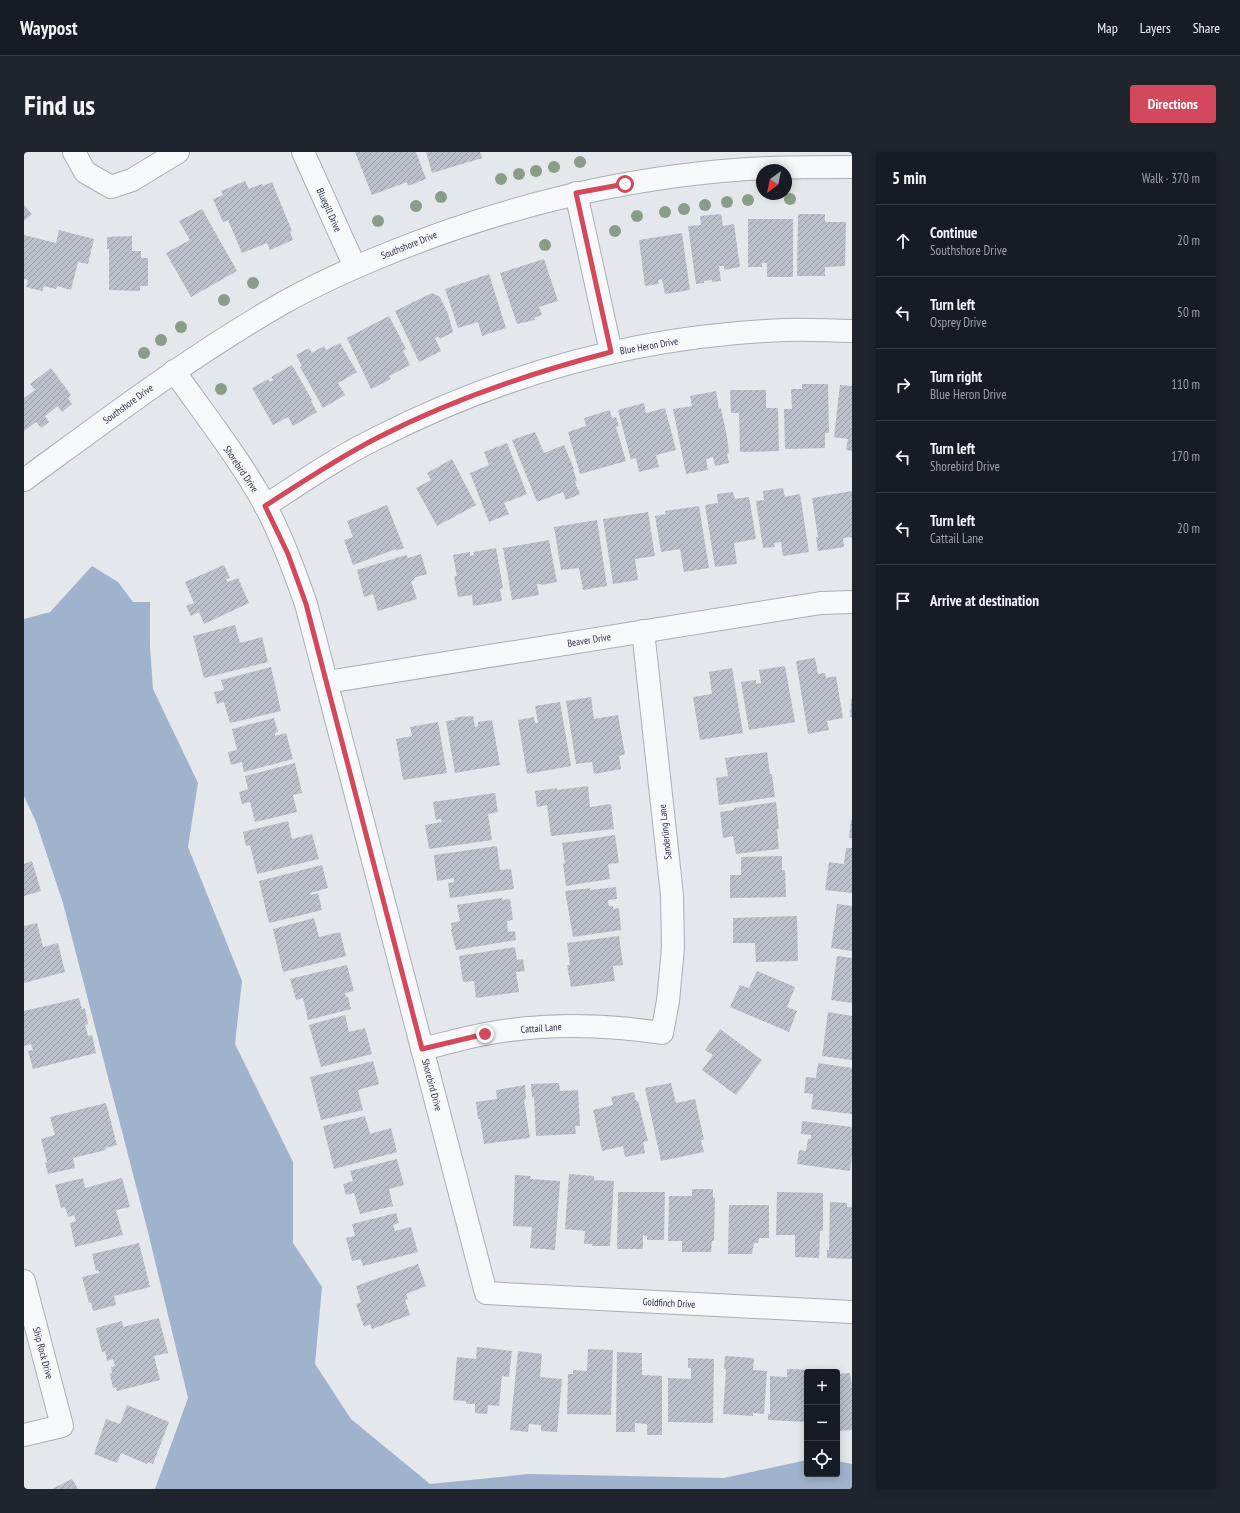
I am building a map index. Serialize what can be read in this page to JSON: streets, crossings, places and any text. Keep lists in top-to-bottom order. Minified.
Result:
{"streets":{"street":["Bluegill Drive","Southshore Drive","Blue Heron Drive","Shorebird Drive","Beaver Drive","Sanderling Lane","Cattail Lane","Goldfinch Drive","Ship Rock Drive"]},"crossings":[["Bluegill Drive","Southshore Drive"],["Southshore Drive","Shorebird Drive"],["Blue Heron Drive","Shorebird Drive"],["Shorebird Drive","Beaver Drive"],["Shorebird Drive","Cattail Lane"],["Shorebird Drive","Goldfinch Drive"],["Beaver Drive","Sanderling Lane"],["Sanderling Lane","Cattail Lane"]],"north":"bottom left","page":{"header":"Waypost","nav":["Map","Layers","Share"],"buttons":"Directions","title":"Find us","heading":["5 min","Walk · 370 m"],"list":[["Continue","Southshore Drive","20 m"],["Turn left","Osprey Drive","50 m"],["Turn right","Blue Heron Drive","110 m"],["Turn left","Shorebird Drive","170 m"],["Turn left","Cattail Lane","20 m"],"Arrive at destination"],"map_buttons":["+","−"]}}
